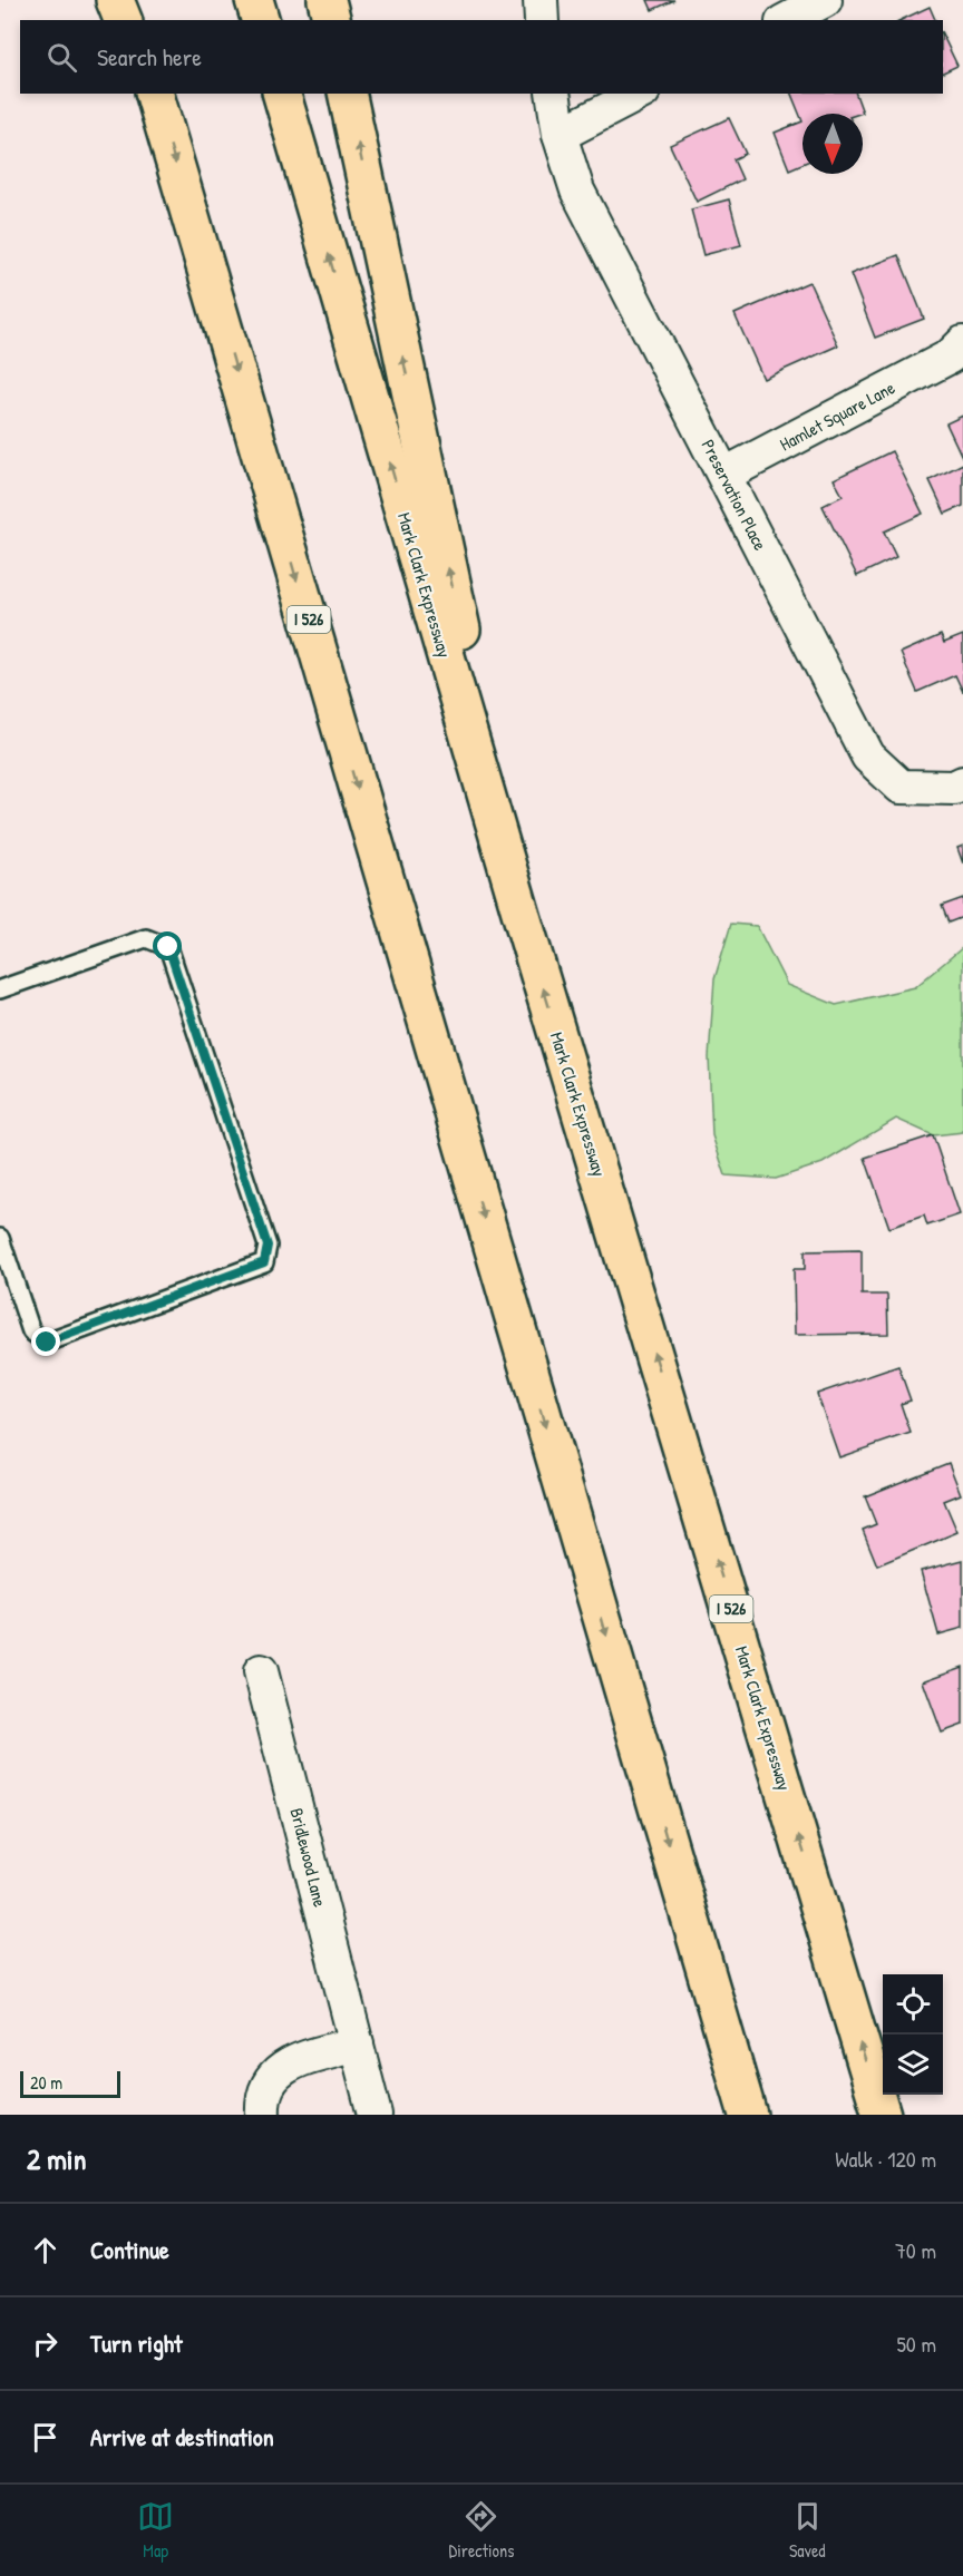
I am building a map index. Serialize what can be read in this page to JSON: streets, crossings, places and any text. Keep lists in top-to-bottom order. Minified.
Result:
{"streets":{"highway":["Mark Clark Expressway","I 526"],"street":["Hamlet Square Lane","Preservation Place","Bridlewood Lane"]},"crossings":[["Hamlet Square Lane","Preservation Place"]],"scale_bar":"20 m","north":"bottom","page":{"search":"Search here","scale":"20 m","heading":["2 min","Walk · 120 m"],"list":[["Continue","70 m"],["Turn right","50 m"],"Arrive at destination"],"nav":["Map","Directions","Saved"]}}
